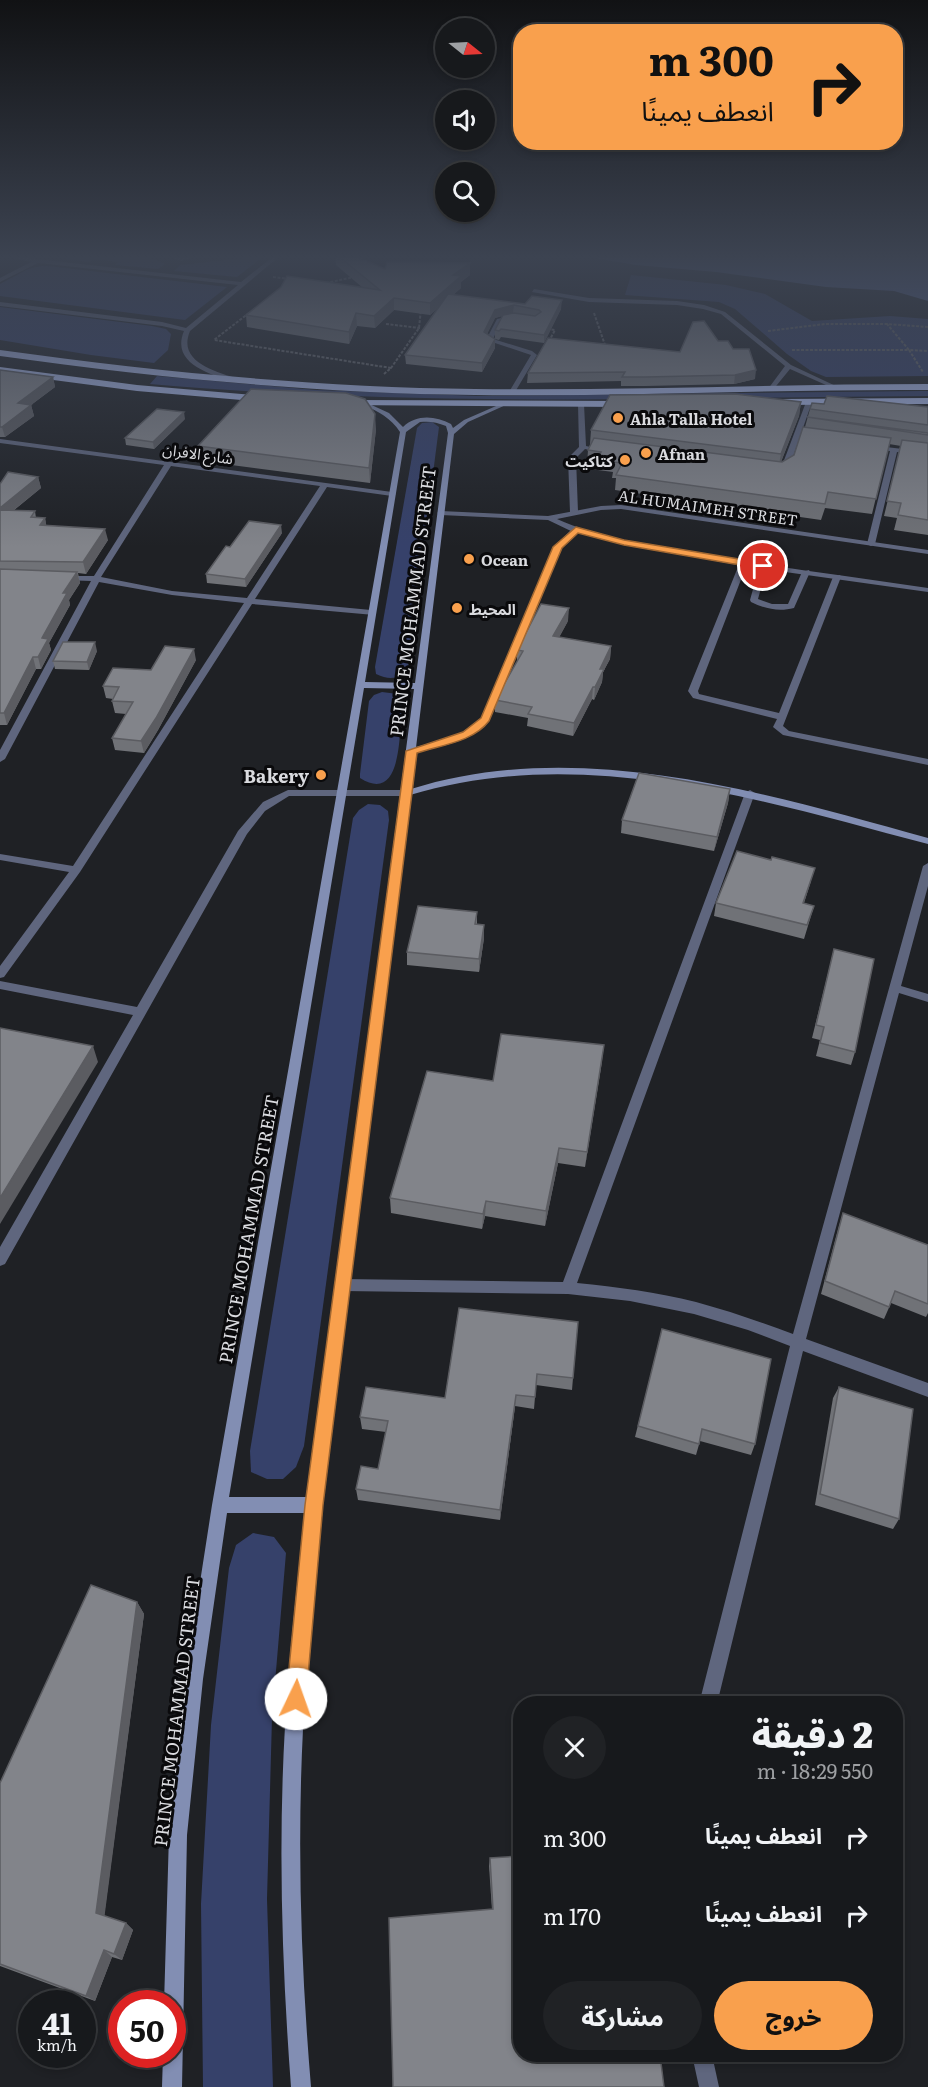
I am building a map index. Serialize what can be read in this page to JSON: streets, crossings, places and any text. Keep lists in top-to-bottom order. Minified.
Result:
{"streets":{"main road":["PRINCE MOHAMMAD STREET"],"street":["شارع الافران","AL HUMAIMEH STREET"]},"crossings":[["شارع الافران","PRINCE MOHAMMAD STREET"]],"places":["Ahla Talla Hotel","Afnan","كتاكيت","Ocean","المحيط","Bakery"],"north":"right","page":{"turn":["300 m","انعطف يمينًا"],"heading":["2 دقيقة","550 m · 18:29"],"list":[{"name":"انعطف يمينًا","value":"300 m"},{"name":"انعطف يمينًا","value":"170 m"}],"buttons":["خروج","مشاركة"],"speed":"41 km/h","limit":"50"}}
